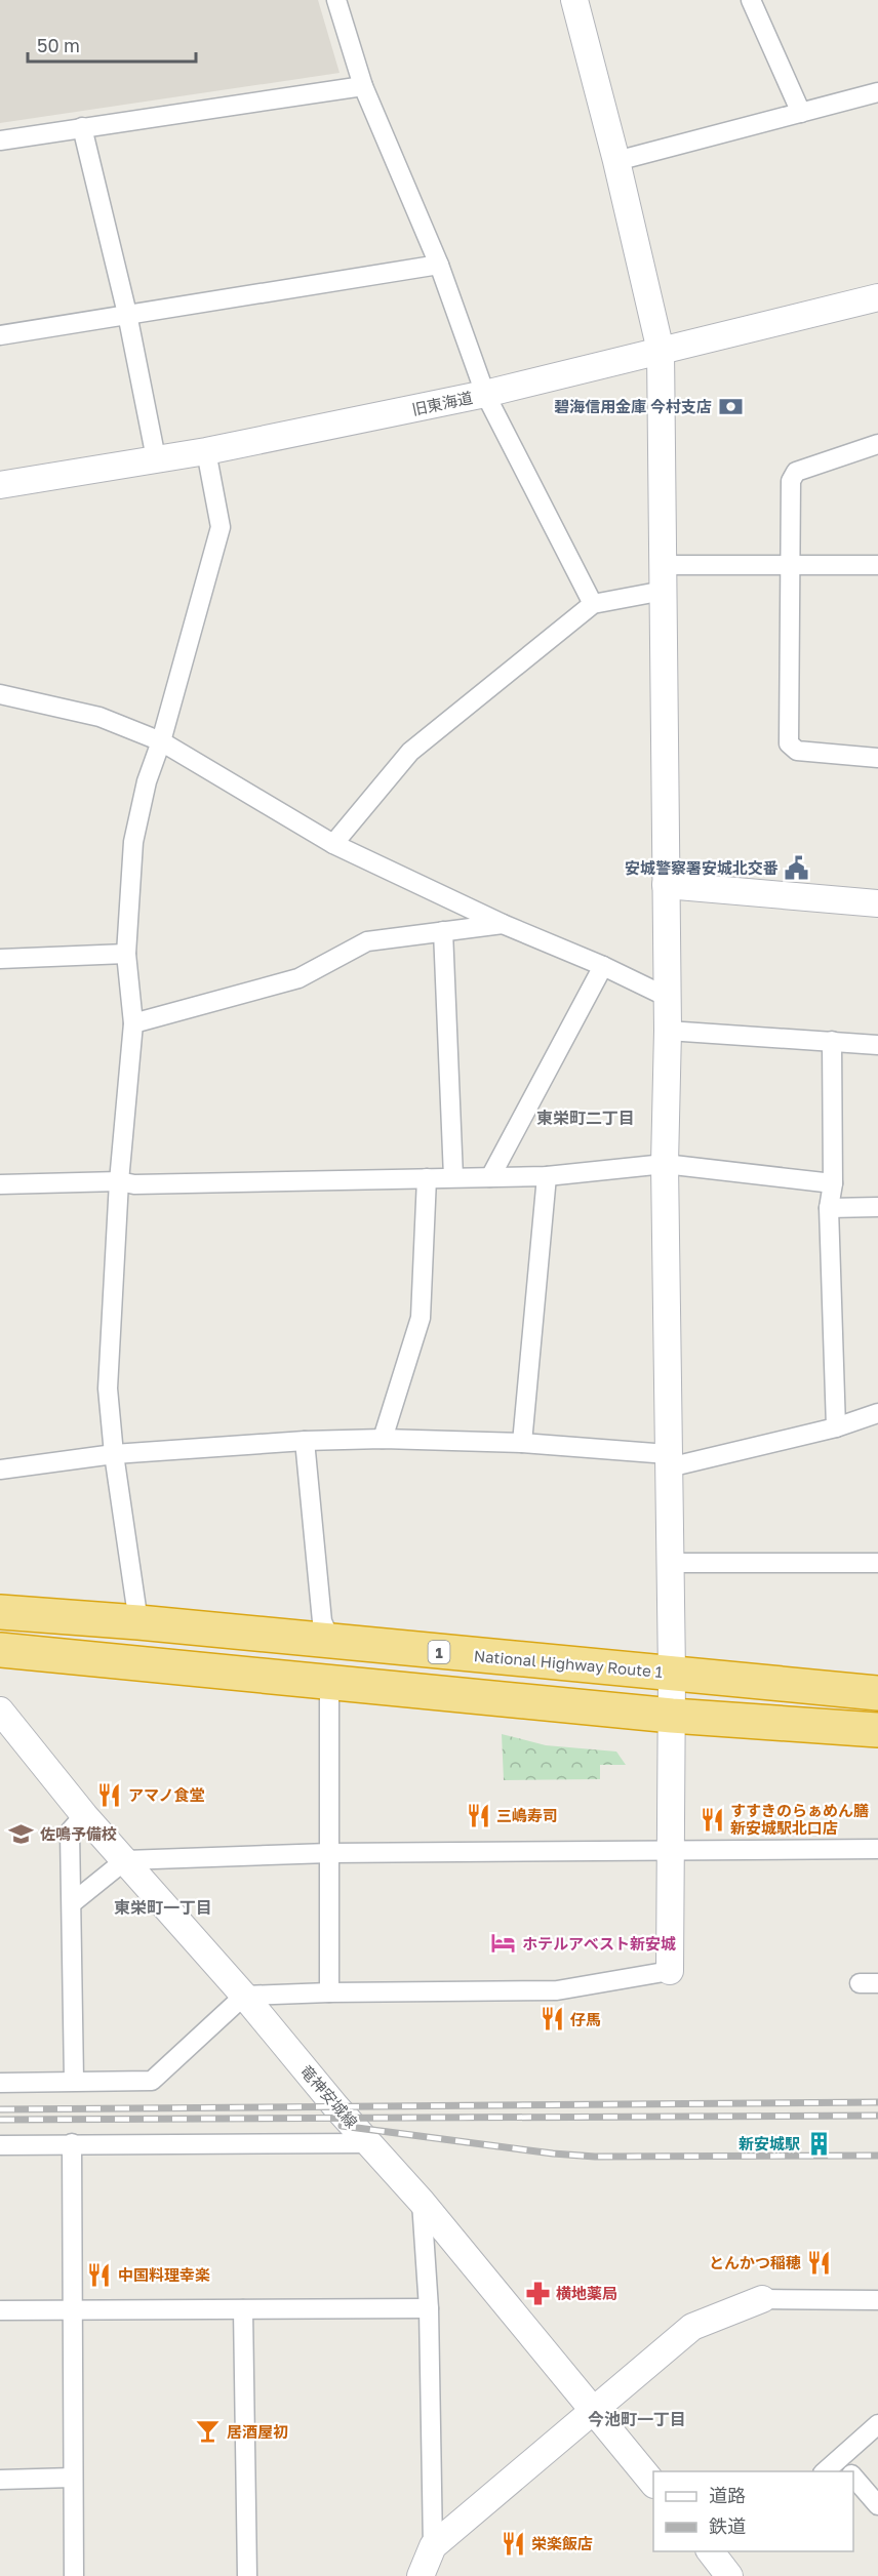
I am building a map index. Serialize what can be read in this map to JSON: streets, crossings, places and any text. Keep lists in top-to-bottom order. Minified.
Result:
{"streets":{"highway":["1","National Highway Route 1"],"street":["旧東海道","竜神安城線"]},"districts":["東栄町二丁目","東栄町一丁目","今池町一丁目"],"places":{"bank":["碧海信用金庫 今村支店"],"public building":["安城警察署安城北交番"],"restaurant":["アマノ食堂","三嶋寿司","すすきのらぁめん膳 新安城駅北口店","仔馬","とんかつ稲穂","中国料理幸楽","栄楽飯店"],"school or university":["佐鳴予備校"],"hotel":["ホテルアベスト新安城"],"building":["新安城駅"],"pharmacy":["横地薬局"],"bar":["居酒屋初"]},"legend":["道路","鉄道"],"scale_bar":"50 m"}
